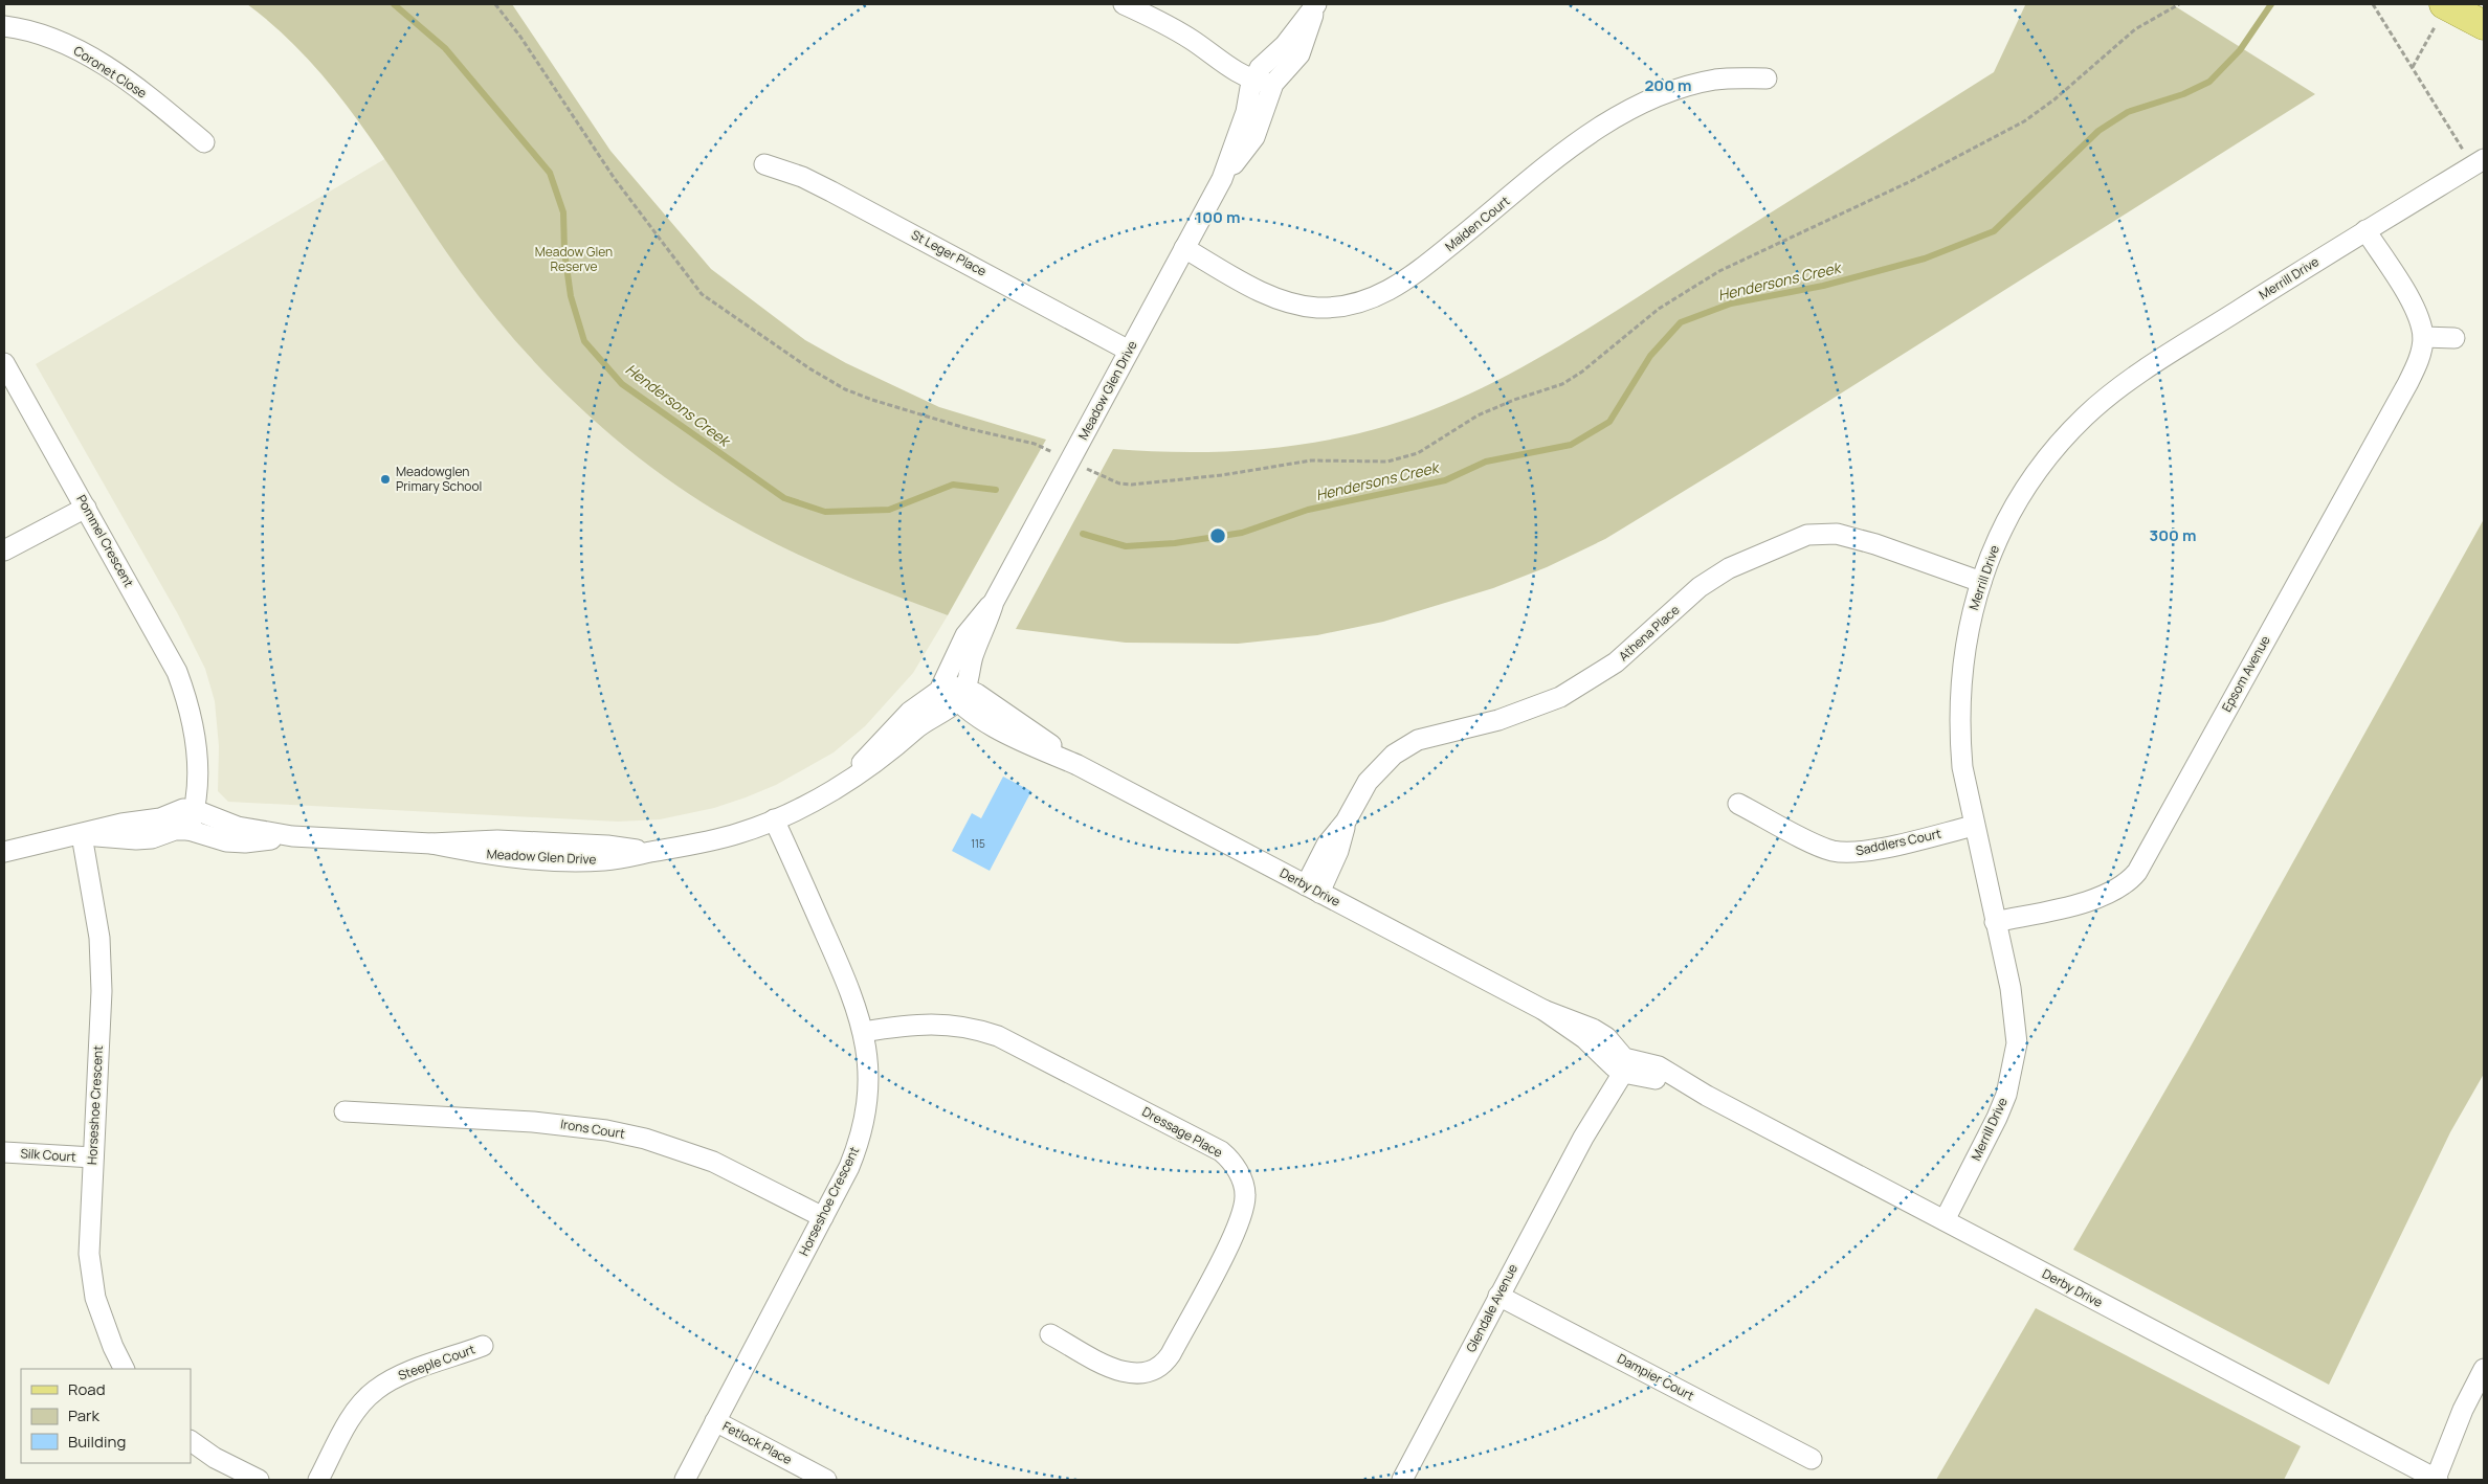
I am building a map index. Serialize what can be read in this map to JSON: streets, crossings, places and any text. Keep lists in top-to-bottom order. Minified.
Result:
{"streets":{"street":["Coronet Close","Maiden Court","St Leger Place","Merrill Drive","Meadow Glen Drive","Pommel Crescent","Athena Place","Epsom Avenue","Saddlers Court","Derby Drive","Horseshoe Crescent","Irons Court","Dressage Place","Silk Court","Glendale Avenue","Steeple Court","Dampier Court","Fetlock Place"]},"crossings":[["Maiden Court","Meadow Glen Drive"],["St Leger Place","Meadow Glen Drive"],["Merrill Drive","Athena Place"],["Merrill Drive","Epsom Avenue"],["Merrill Drive","Saddlers Court"],["Merrill Drive","Derby Drive"],["Meadow Glen Drive","Pommel Crescent"],["Meadow Glen Drive","Derby Drive"],["Meadow Glen Drive","Horseshoe Crescent"],["Athena Place","Derby Drive"],["Derby Drive","Glendale Avenue"],["Horseshoe Crescent","Irons Court"],["Horseshoe Crescent","Dressage Place"],["Horseshoe Crescent","Silk Court"],["Horseshoe Crescent","Fetlock Place"],["Glendale Avenue","Dampier Court"]],"water":["Hendersons Creek"],"parks":["Meadow Glen Reserve"],"places":["Meadowglen Primary School"],"house_numbers":["115"],"legend":["Road","Park","Building"],"rings":["200 m","100 m","300 m"]}
